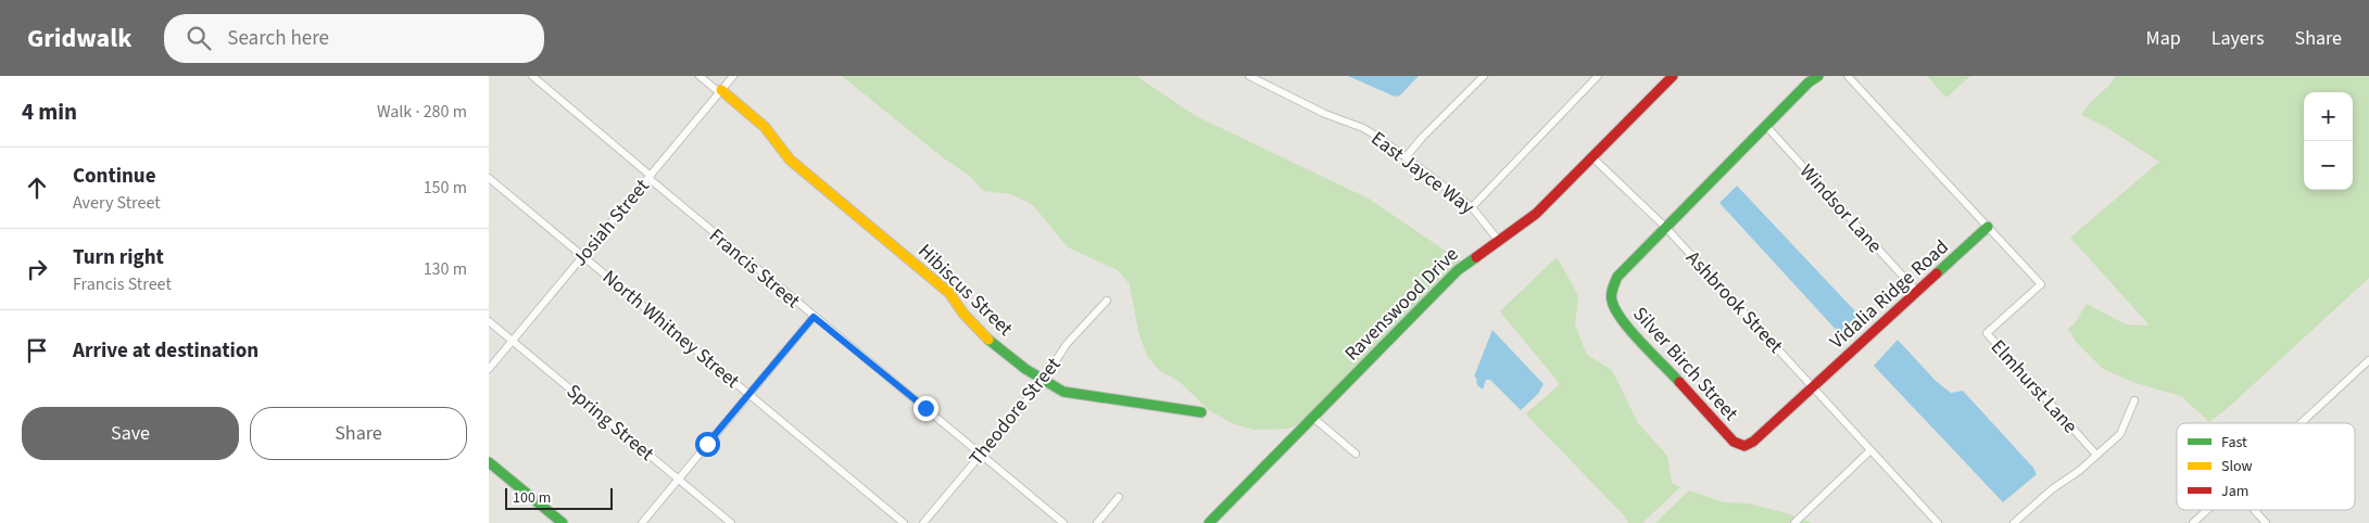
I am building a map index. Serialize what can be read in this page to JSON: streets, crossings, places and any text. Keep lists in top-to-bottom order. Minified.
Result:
{"streets":{"street":["East Jayce Way","Windsor Lane","Josiah Street","Francis Street","Hibiscus Street","Vidalia Ridge Road","Ashbrook Street","Ravenswood Drive","North Whitney Street","Silver Birch Street","Elmhurst Lane","Theodore Street","Spring Street"]},"crossings":[["East Jayce Way","Ravenswood Drive"],["Windsor Lane","Vidalia Ridge Road"],["Windsor Lane","Silver Birch Street"],["Josiah Street","Francis Street"],["Josiah Street","Hibiscus Street"],["Josiah Street","North Whitney Street"],["Josiah Street","Spring Street"],["Francis Street","Theodore Street"],["Hibiscus Street","Theodore Street"],["Vidalia Ridge Road","Ashbrook Street"],["Vidalia Ridge Road","Silver Birch Street"],["Vidalia Ridge Road","Elmhurst Lane"],["Ashbrook Street","Ravenswood Drive"],["Ashbrook Street","Silver Birch Street"]],"legend":["Fast","Slow","Jam"],"scale_bar":"100 m","page":{"header":"Gridwalk","search":"Search here","nav":["Map","Layers","Share"],"heading":["4 min","Walk · 280 m"],"map_buttons":["+","−"],"list":[["Continue","Avery Street","150 m"],["Turn right","Francis Street","130 m"],"Arrive at destination"],"buttons":["Save","Share"],"scale":"100 m"}}
